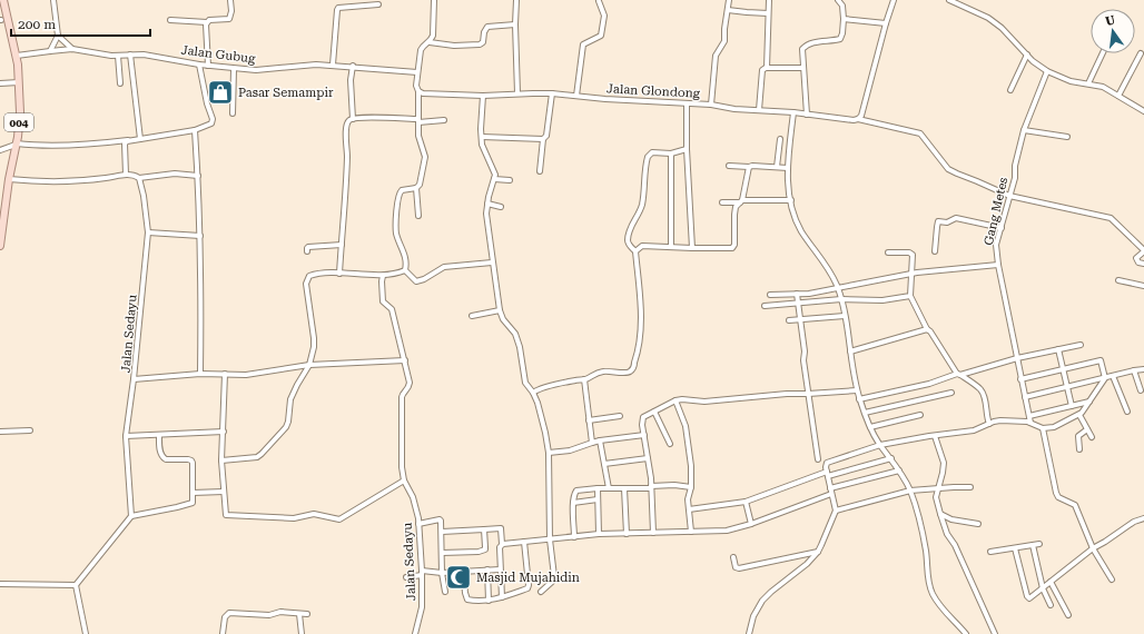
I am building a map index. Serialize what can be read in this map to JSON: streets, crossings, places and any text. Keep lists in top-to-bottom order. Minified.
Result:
{"streets":{"main road":["004"],"street":["Jalan Gubug","Jalan Glondong","Gang Metes","Jalan Sedayu"]},"crossings":[["Jalan Gubug","004"],["Jalan Glondong","Gang Metes"]],"places":{"shop":["Pasar Semampir"],"mosque":["Masjid Mujahidin"]},"scale_bar":"200 m","north":"top"}
